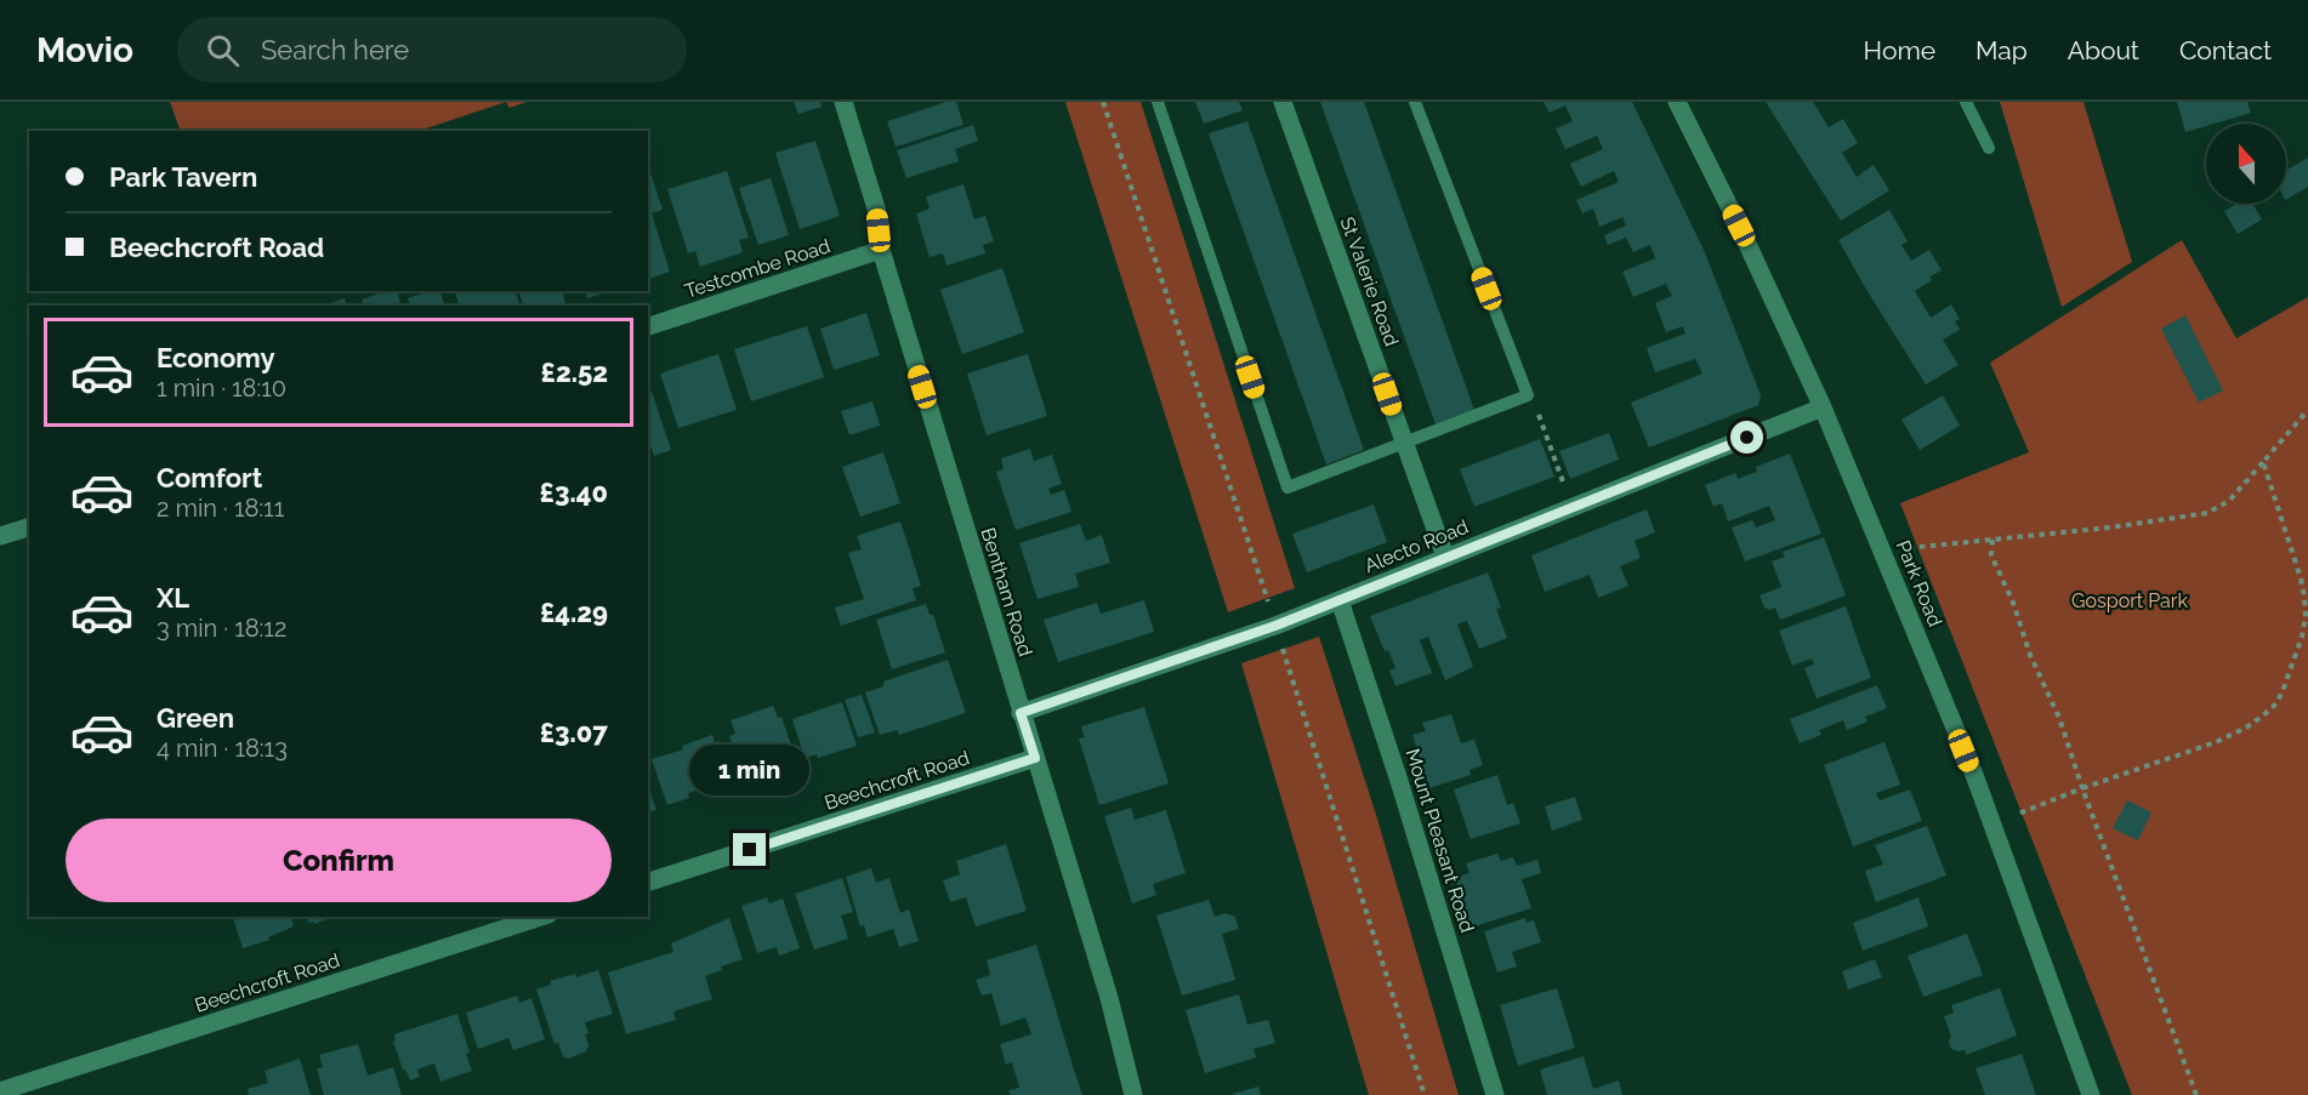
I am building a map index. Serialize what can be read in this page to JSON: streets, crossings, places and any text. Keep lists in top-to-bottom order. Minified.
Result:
{"streets":{"street":["Testcombe Road","St Valerie Road","Alecto Road","Park Road","Bentham Road","Beechcroft Road","Mount Pleasant Road"]},"crossings":[["Testcombe Road","Bentham Road"],["St Valerie Road","Alecto Road"],["Alecto Road","Park Road"],["Alecto Road","Bentham Road"],["Alecto Road","Mount Pleasant Road"],["Bentham Road","Beechcroft Road"]],"parks":["Gosport Park"],"north":"top","page":{"header":"Movio","search":"Search here","nav":["Home","Map","About","Contact"],"banner":["Park Tavern","Beechcroft Road"],"list":[{"name":"Economy","note":"1 min · 18:10","value":"£2.52"},{"name":"Comfort","note":"2 min · 18:11","value":"£3.40"},{"name":"XL","note":"3 min · 18:12","value":"£4.29"},{"name":"Green","note":"4 min · 18:13","value":"£3.07"}],"bubble":"1 min","buttons":"Confirm"}}
